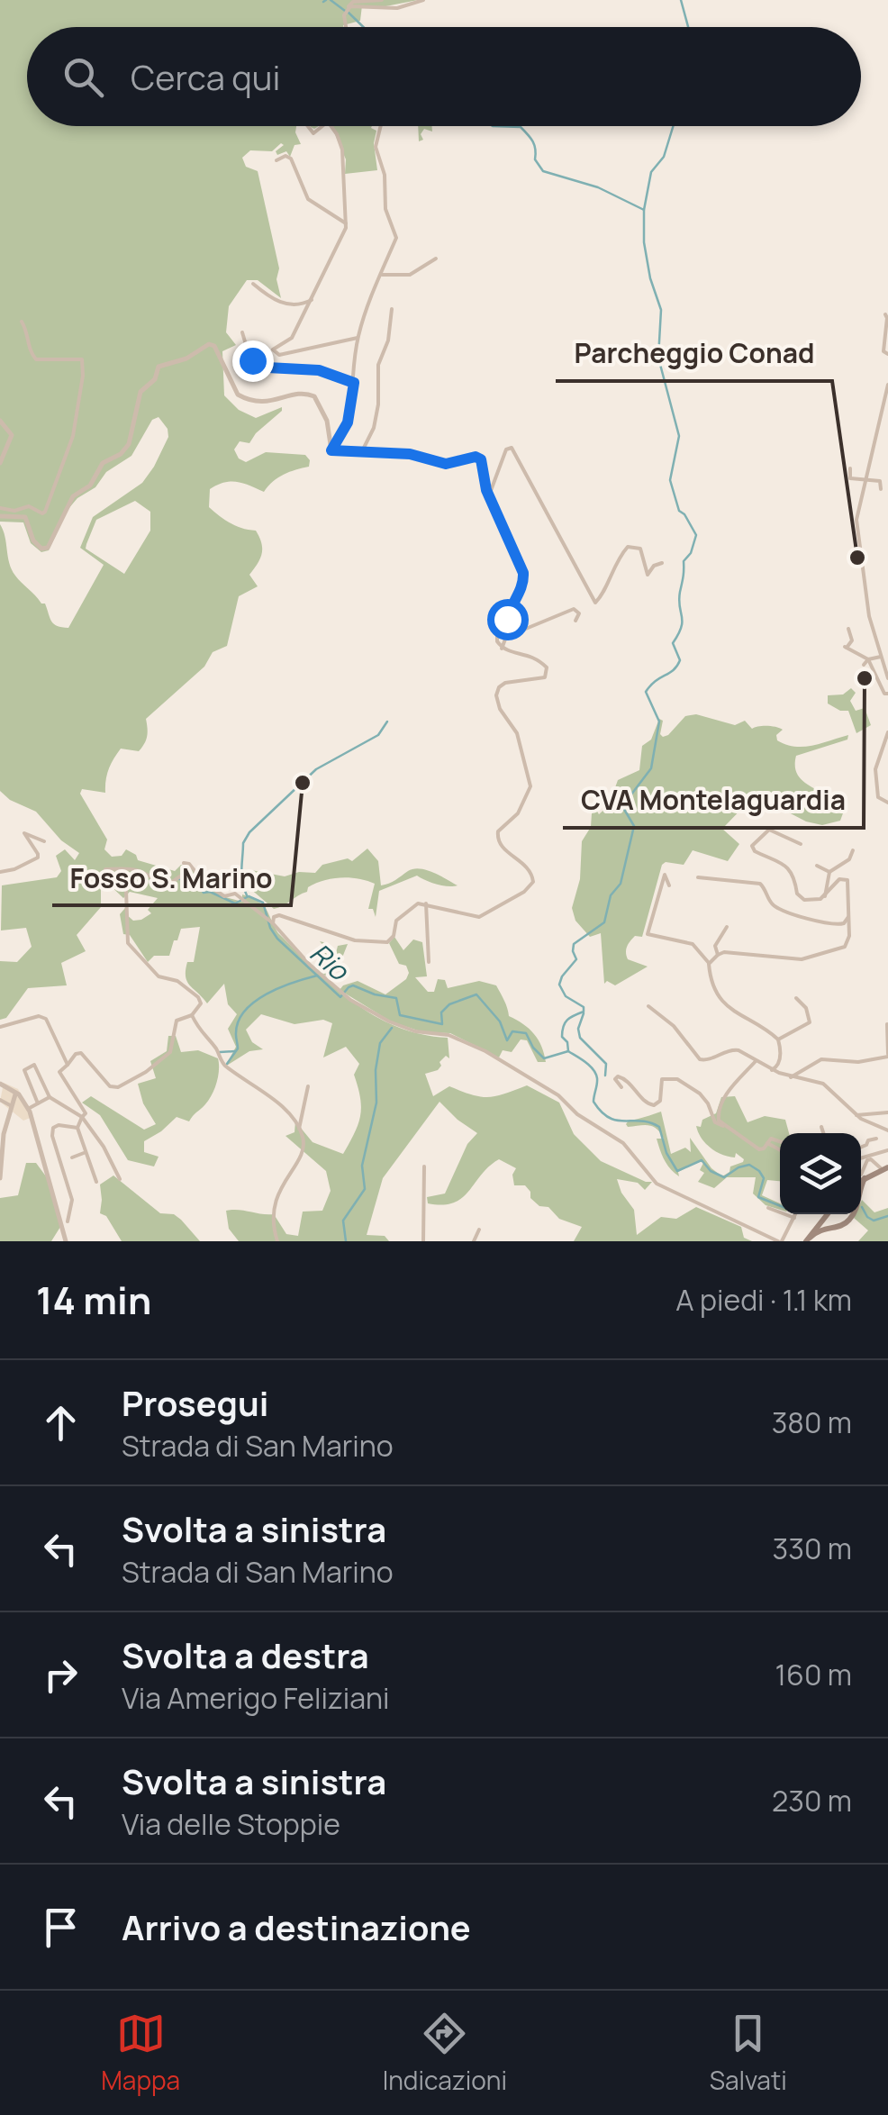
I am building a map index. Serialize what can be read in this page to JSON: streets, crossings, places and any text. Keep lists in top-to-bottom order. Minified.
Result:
{"water":["Rio"],"places":["Parcheggio Conad","CVA Montelaguardia","Fosso S. Marino"],"page":{"search":"Cerca qui","heading":["14 min","A piedi · 1.1 km"],"list":[["Prosegui","Strada di San Marino","380 m"],["Svolta a sinistra","Strada di San Marino","330 m"],["Svolta a destra","Via Amerigo Feliziani","160 m"],["Svolta a sinistra","Via delle Stoppie","230 m"],"Arrivo a destinazione"],"nav":["Mappa","Indicazioni","Salvati"]}}
